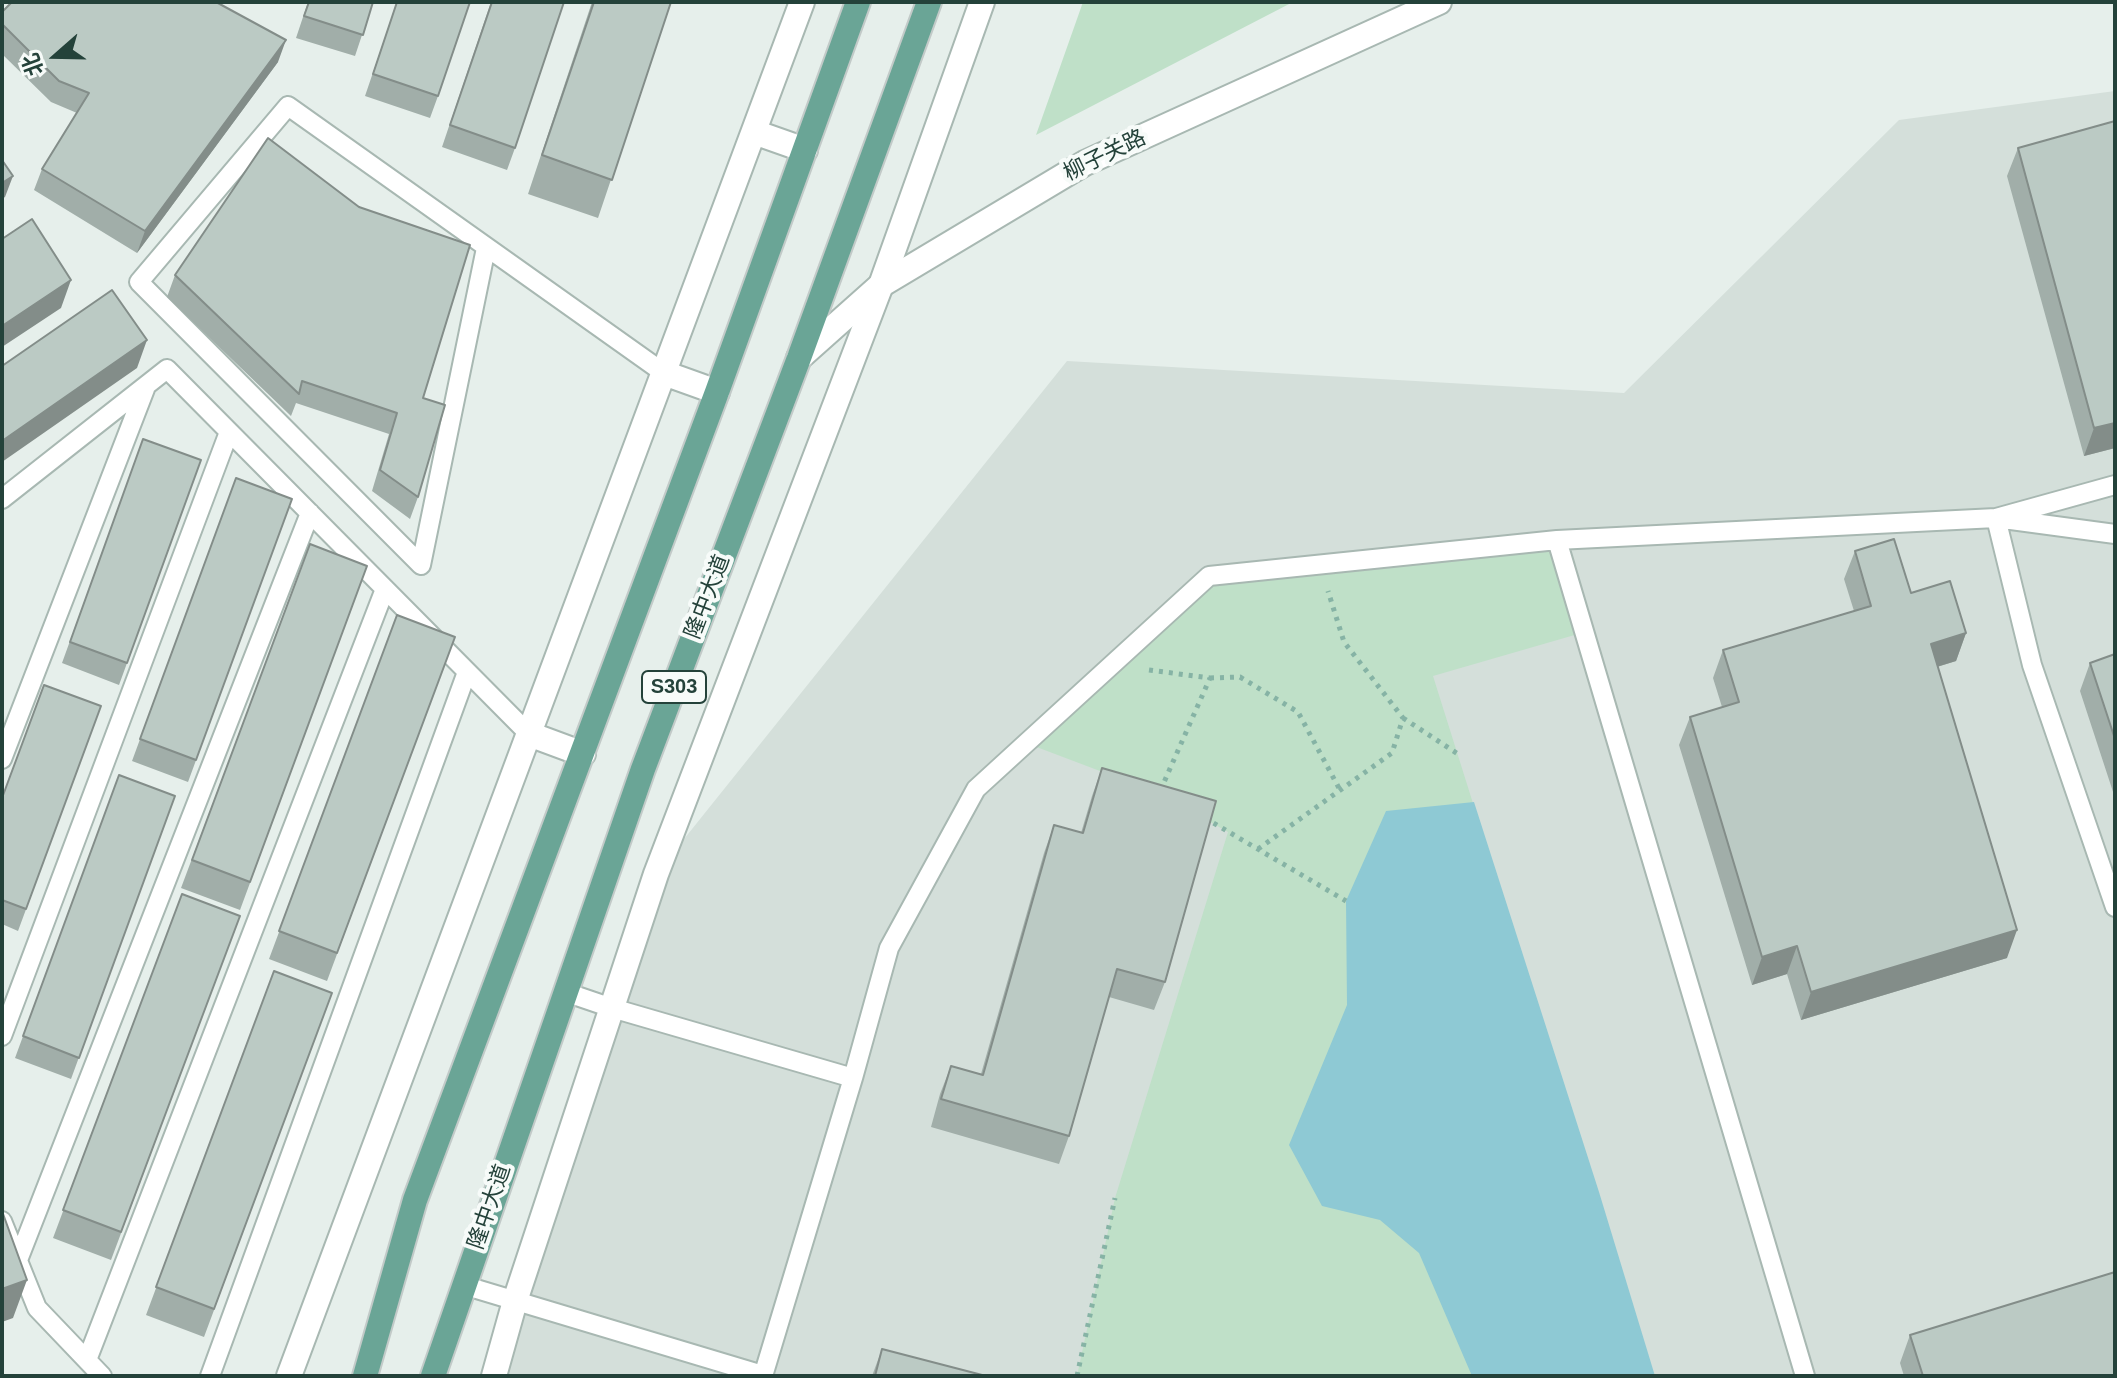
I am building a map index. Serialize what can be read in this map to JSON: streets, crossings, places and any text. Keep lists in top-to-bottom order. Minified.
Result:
{"streets":{"main road":["隆中大道","S303"],"street":["柳子关路"]},"crossings":[["柳子关路","隆中大道"]],"north":"left"}
